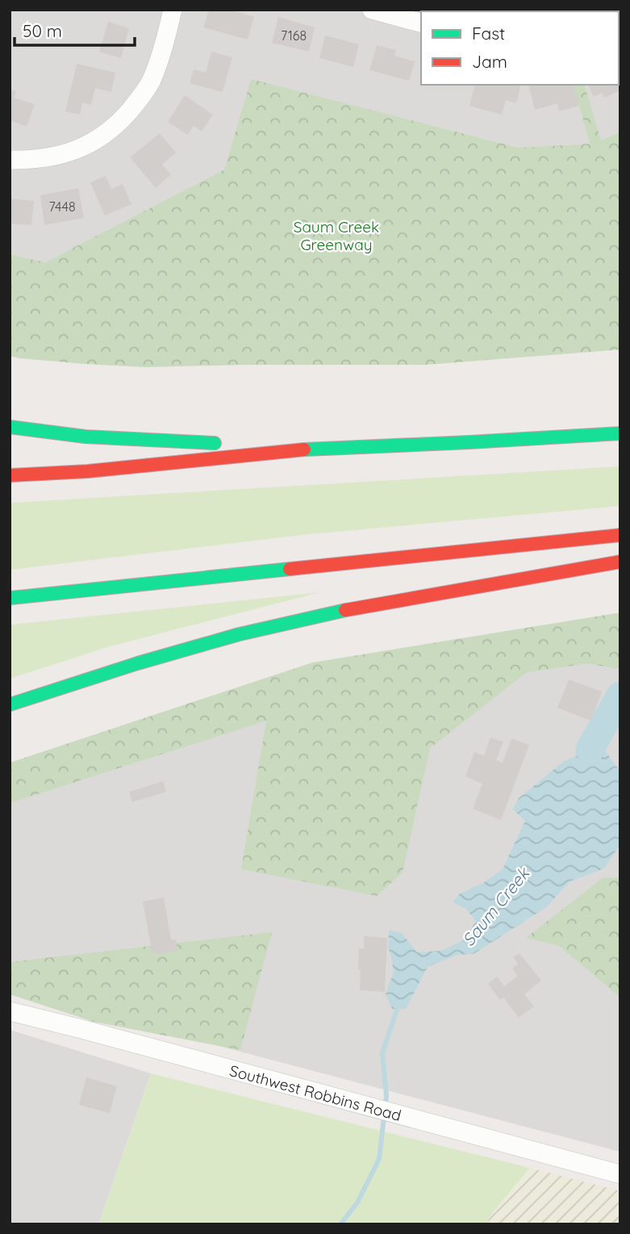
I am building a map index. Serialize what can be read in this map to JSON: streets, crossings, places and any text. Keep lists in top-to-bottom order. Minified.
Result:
{"streets":{"street":["Southwest Robbins Road"]},"water":["Saum Creek"],"parks":["Saum Creek Greenway"],"house_numbers":["7168","7448"],"legend":["Fast","Jam"],"scale_bar":"50 m"}
